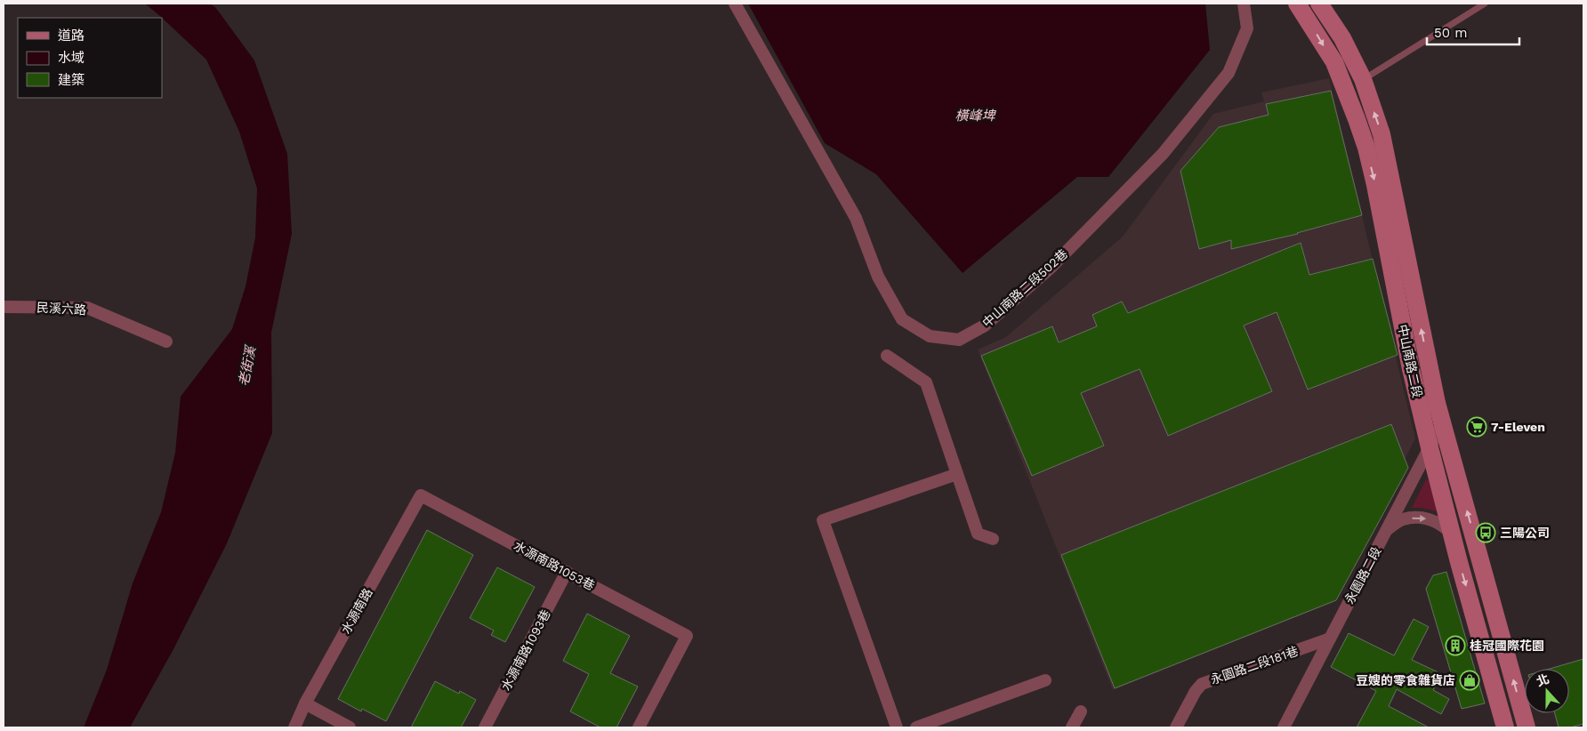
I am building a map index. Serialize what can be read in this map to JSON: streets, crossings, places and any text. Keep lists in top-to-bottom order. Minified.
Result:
{"streets":{"main road":["中山南路二段"],"street":["中山南路二段502巷","民溪六路","水源南路1053巷","永園路二段","水源南路","水源南路1093巷","永園路二段181巷"]},"crossings":[["中山南路二段","永園路二段"],["水源南路1053巷","水源南路"],["水源南路1053巷","水源南路1093巷"],["永園路二段","永園路二段181巷"]],"water":["橫峰埤","老街溪"],"places":{"supermarket":["7-Eleven"],"bus stop":["三陽公司"],"building":["桂冠國際花園"],"shop":["豆嫂的零食雜貨店"]},"legend":["道路","水域","建築"],"scale_bar":"50 m","north":"top"}
